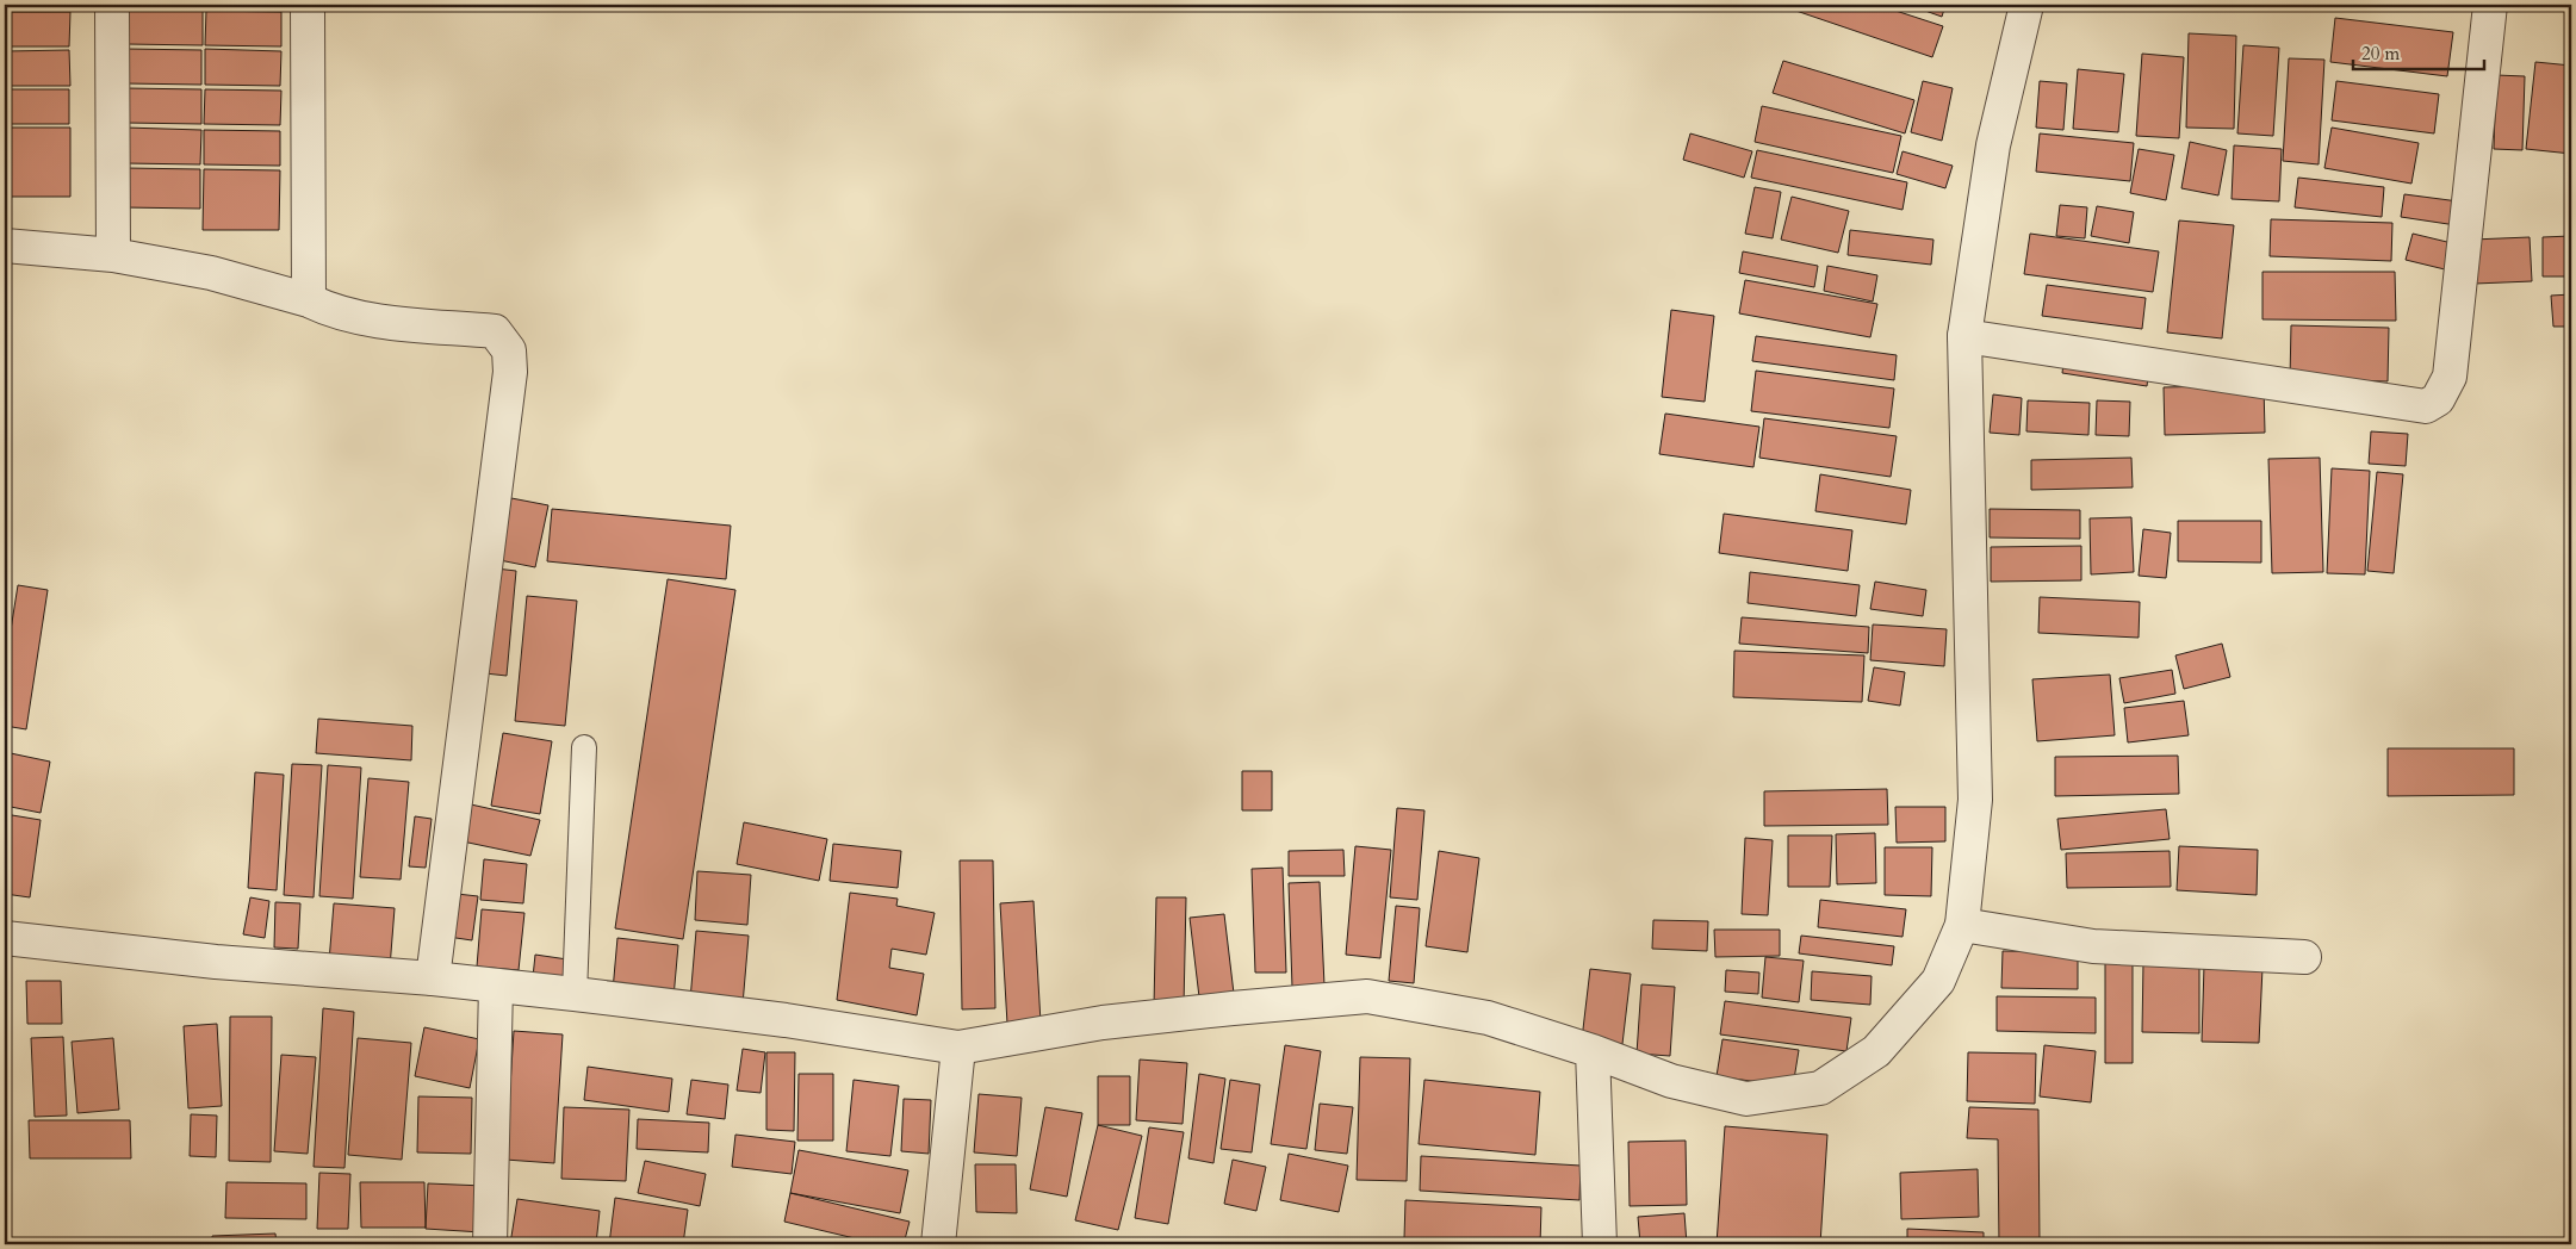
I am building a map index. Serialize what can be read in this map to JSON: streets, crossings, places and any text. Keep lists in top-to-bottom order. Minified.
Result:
{"scale_bar":"20 m"}
